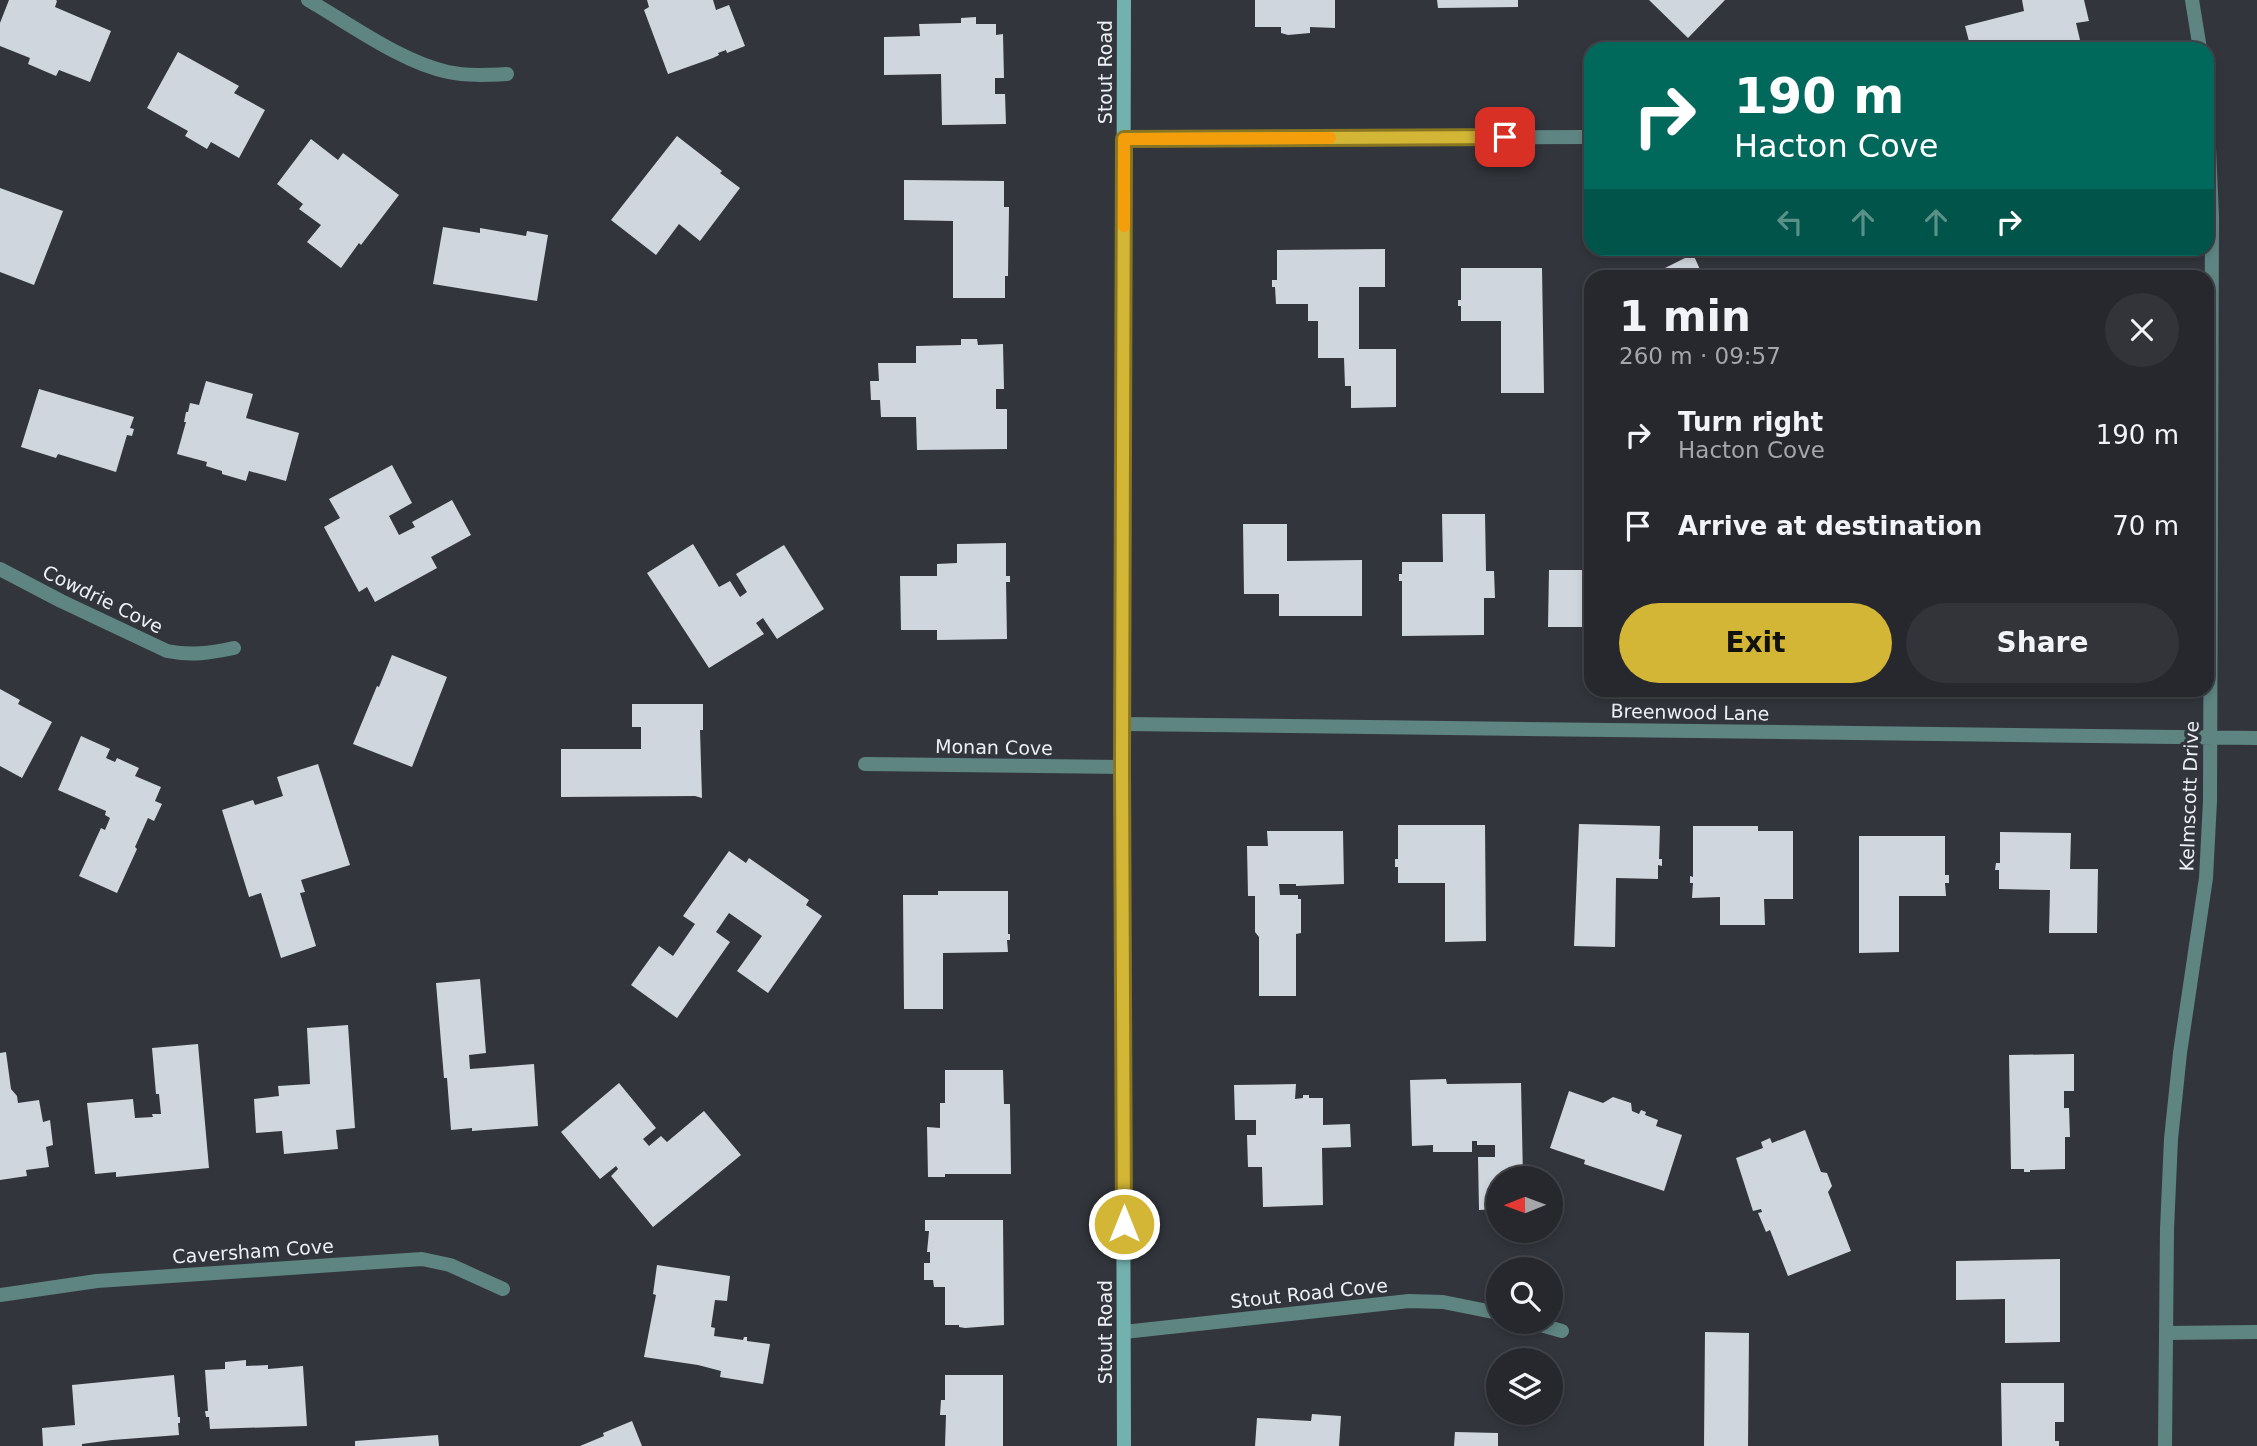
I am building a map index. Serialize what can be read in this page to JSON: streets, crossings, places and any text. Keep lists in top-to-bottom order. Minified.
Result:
{"streets":{"street":["Stout Road","Cowdrie Cove","Breenwood Lane","Monan Cove","Kelmscott Drive","Caversham Cove","Stout Road Cove"]},"crossings":[["Stout Road","Breenwood Lane"],["Stout Road","Monan Cove"],["Stout Road","Stout Road Cove"],["Breenwood Lane","Kelmscott Drive"]],"north":"left","page":{"turn":["190 m","Hacton Cove"],"heading":["1 min","260 m · 09:57"],"list":[{"name":"Turn right","note":"Hacton Cove","value":"190 m"},{"name":"Arrive at destination","value":"70 m"}],"buttons":["Exit","Share"]}}
